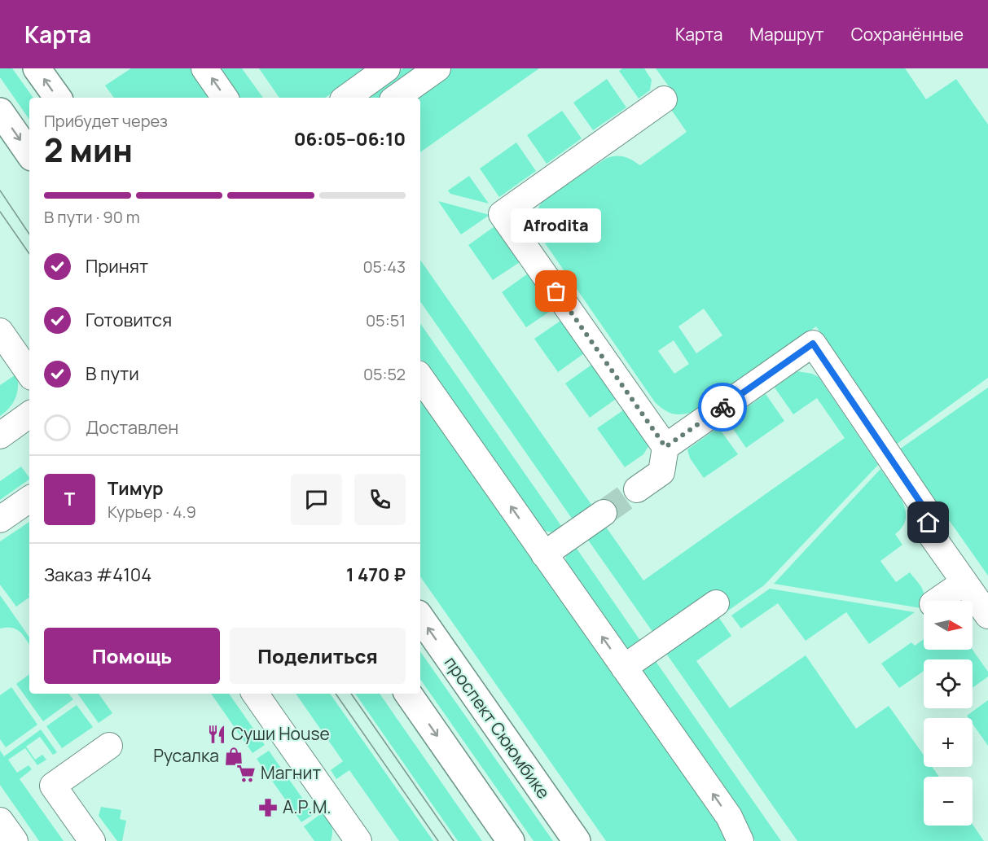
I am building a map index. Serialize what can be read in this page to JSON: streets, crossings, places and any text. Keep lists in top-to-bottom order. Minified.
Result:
{"streets":{"main road":["проспект Сююмбике"]},"places":{"other":["Afrodita"],"restaurant":["Суши House"],"shop":["Русалка"],"supermarket":["Магнит"],"pharmacy":["А.Р.М."]},"north":"right","page":{"header":"Карта","nav":["Карта","Маршрут","Сохранённые"],"heading":["2 мин","Прибудет через","06:05–06:10"],"panel":["Тимур","Курьер · 4.9","Заказ #4104","1 470 ₽"],"bar":"В пути · 90 m","bubble":"Afrodita","list":[["Принят","05:43"],["Готовится","05:51"],["В пути","05:52"],"Доставлен"],"round":"Т","map_buttons":["+","−"],"buttons":["Помощь","Поделиться"]}}
